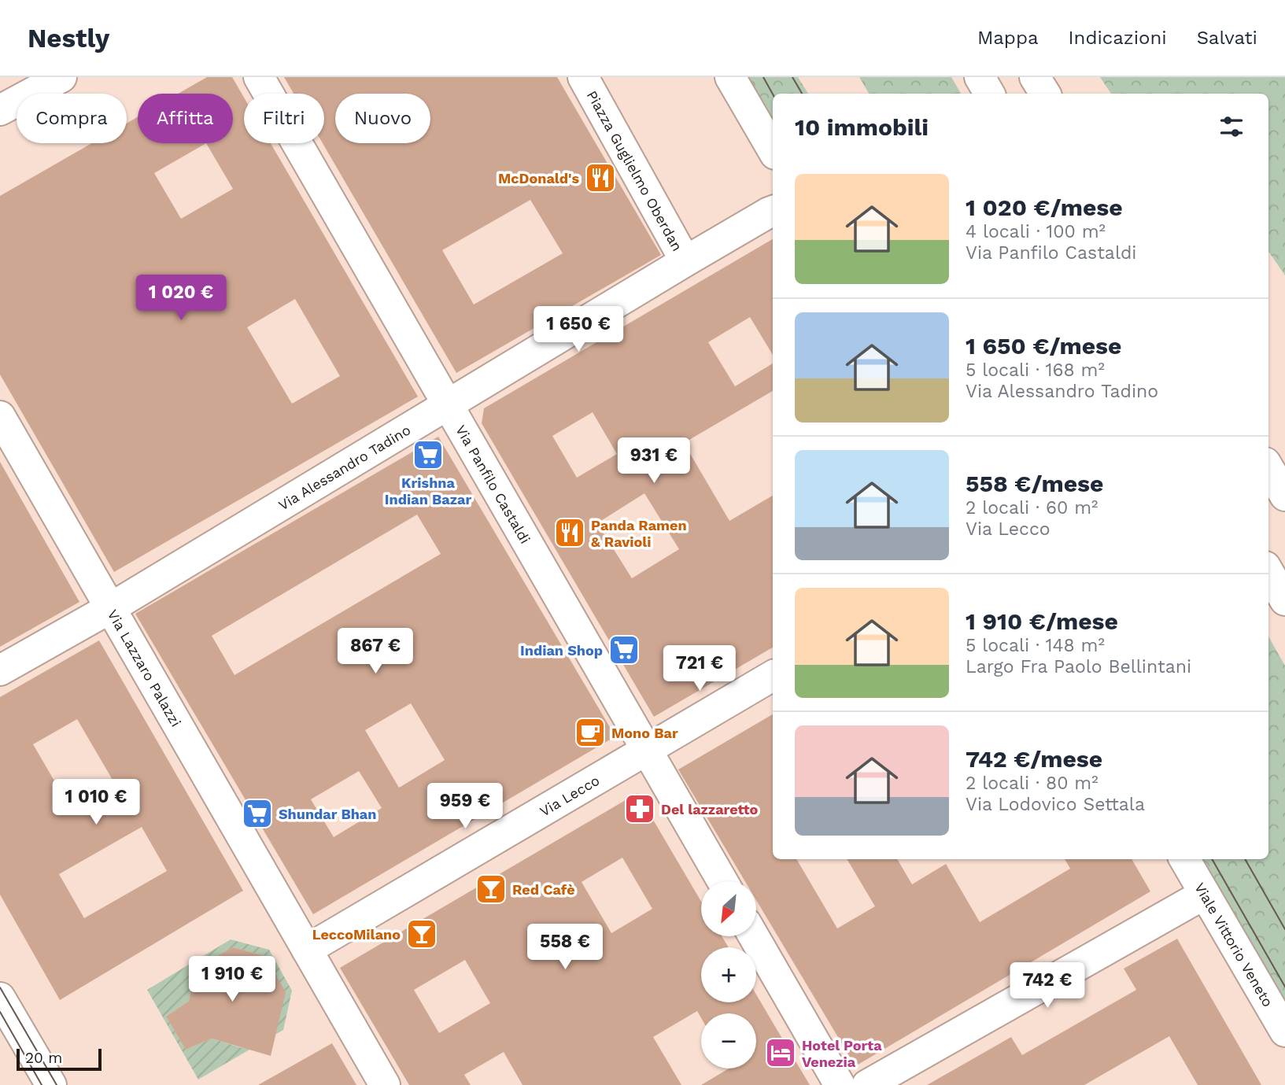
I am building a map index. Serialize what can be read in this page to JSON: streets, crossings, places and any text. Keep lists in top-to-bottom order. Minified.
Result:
{"streets":{"street":["Piazza Guglielmo Oberdan","Via Alessandro Tadino","Via Panfilo Castaldi","Via Lazzaro Palazzi","Via Lecco","Viale Vittorio Veneto"]},"crossings":[["Piazza Guglielmo Oberdan","Via Alessandro Tadino"],["Via Alessandro Tadino","Via Panfilo Castaldi"],["Via Alessandro Tadino","Via Lazzaro Palazzi"],["Via Panfilo Castaldi","Via Lecco"],["Via Lazzaro Palazzi","Via Lecco"]],"places":{"restaurant":["McDonald's","Panda Ramen & Ravioli"],"supermarket":["Krishna Indian Bazar","Indian Shop","Shundar Bhan"],"cafe":["Mono Bar"],"pharmacy":["Del lazzaretto"],"bar":["Red Cafè","LeccoMilano"],"hotel":["Hotel Porta Venezia"]},"scale_bar":"20 m","north":"bottom left","page":{"header":"Nestly","nav":["Mappa","Indicazioni","Salvati"],"chip":["Compra","Affitta","Filtri","Nuovo"],"heading":"10 immobili","list":[{"name":"1 020 €/mese","note":"4 locali · 100 m² · Via Panfilo Castaldi"},{"name":"1 650 €/mese","note":"5 locali · 168 m² · Via Alessandro Tadino"},{"name":"558 €/mese","note":"2 locali · 60 m² · Via Lecco"},{"name":"1 910 €/mese","note":"5 locali · 148 m² · Largo Fra Paolo Bellintani"},{"name":"742 €/mese","note":"2 locali · 80 m² · Via Lodovico Settala"}],"price":["1 020 €","1 650 €","931 €","867 €","721 €","1 010 €","959 €","558 €","1 910 €","742 €"],"map_buttons":["+","−"],"scale":"20 m"}}
